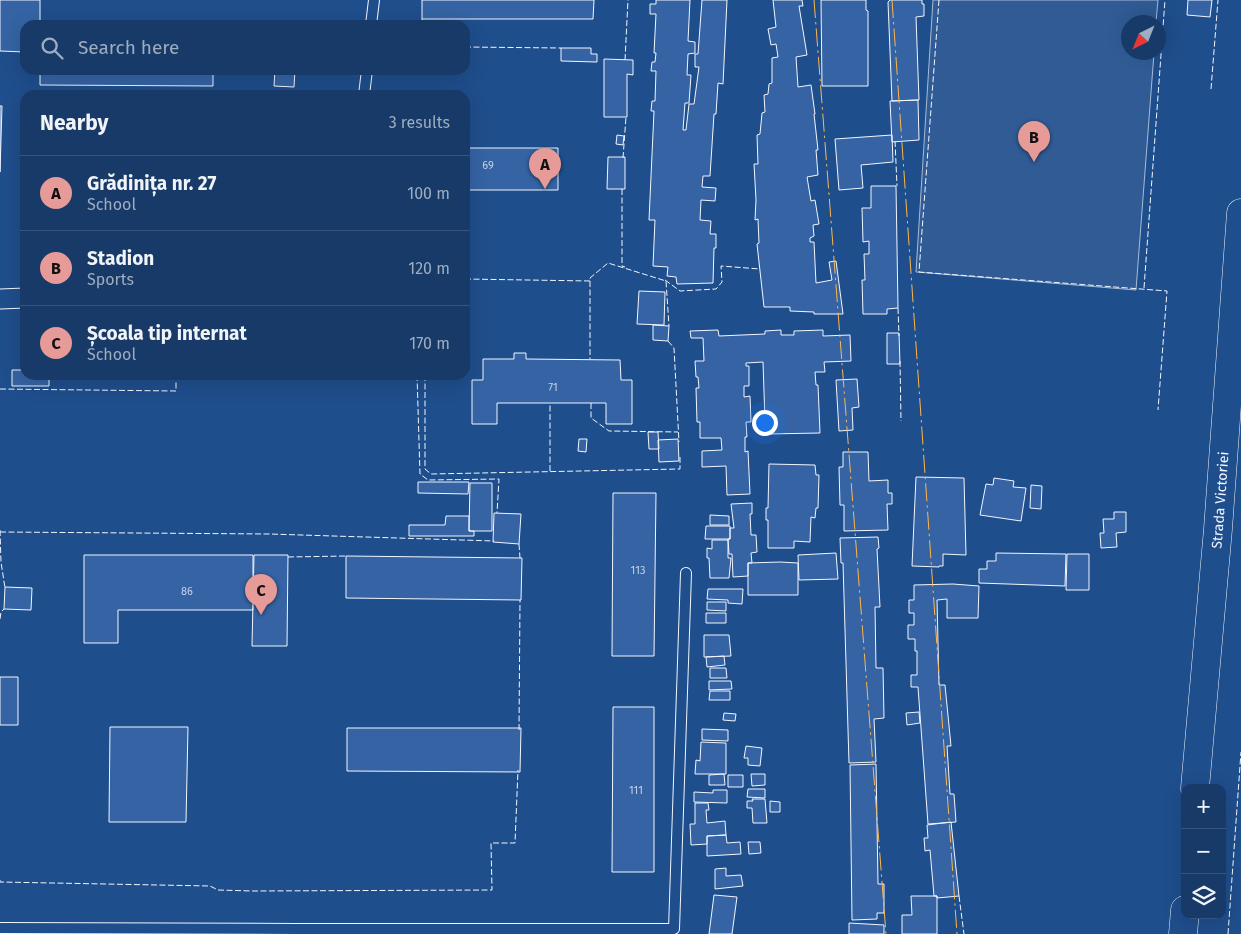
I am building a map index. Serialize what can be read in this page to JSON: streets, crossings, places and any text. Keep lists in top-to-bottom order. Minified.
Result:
{"streets":{"street":["Strada Victoriei"]},"house_numbers":["69","71","113","86","111"],"north":"bottom left","page":{"search":"Search here","heading":["Nearby","3 results"],"pins":["B","A","C"],"list":[{"mark":"A","name":"Grădinița nr. 27","note":"School","value":"100 m"},{"mark":"B","name":"Stadion","note":"Sports","value":"120 m"},{"mark":"C","name":"Școala tip internat","note":"School","value":"170 m"}],"map_buttons":["+","−"]}}
